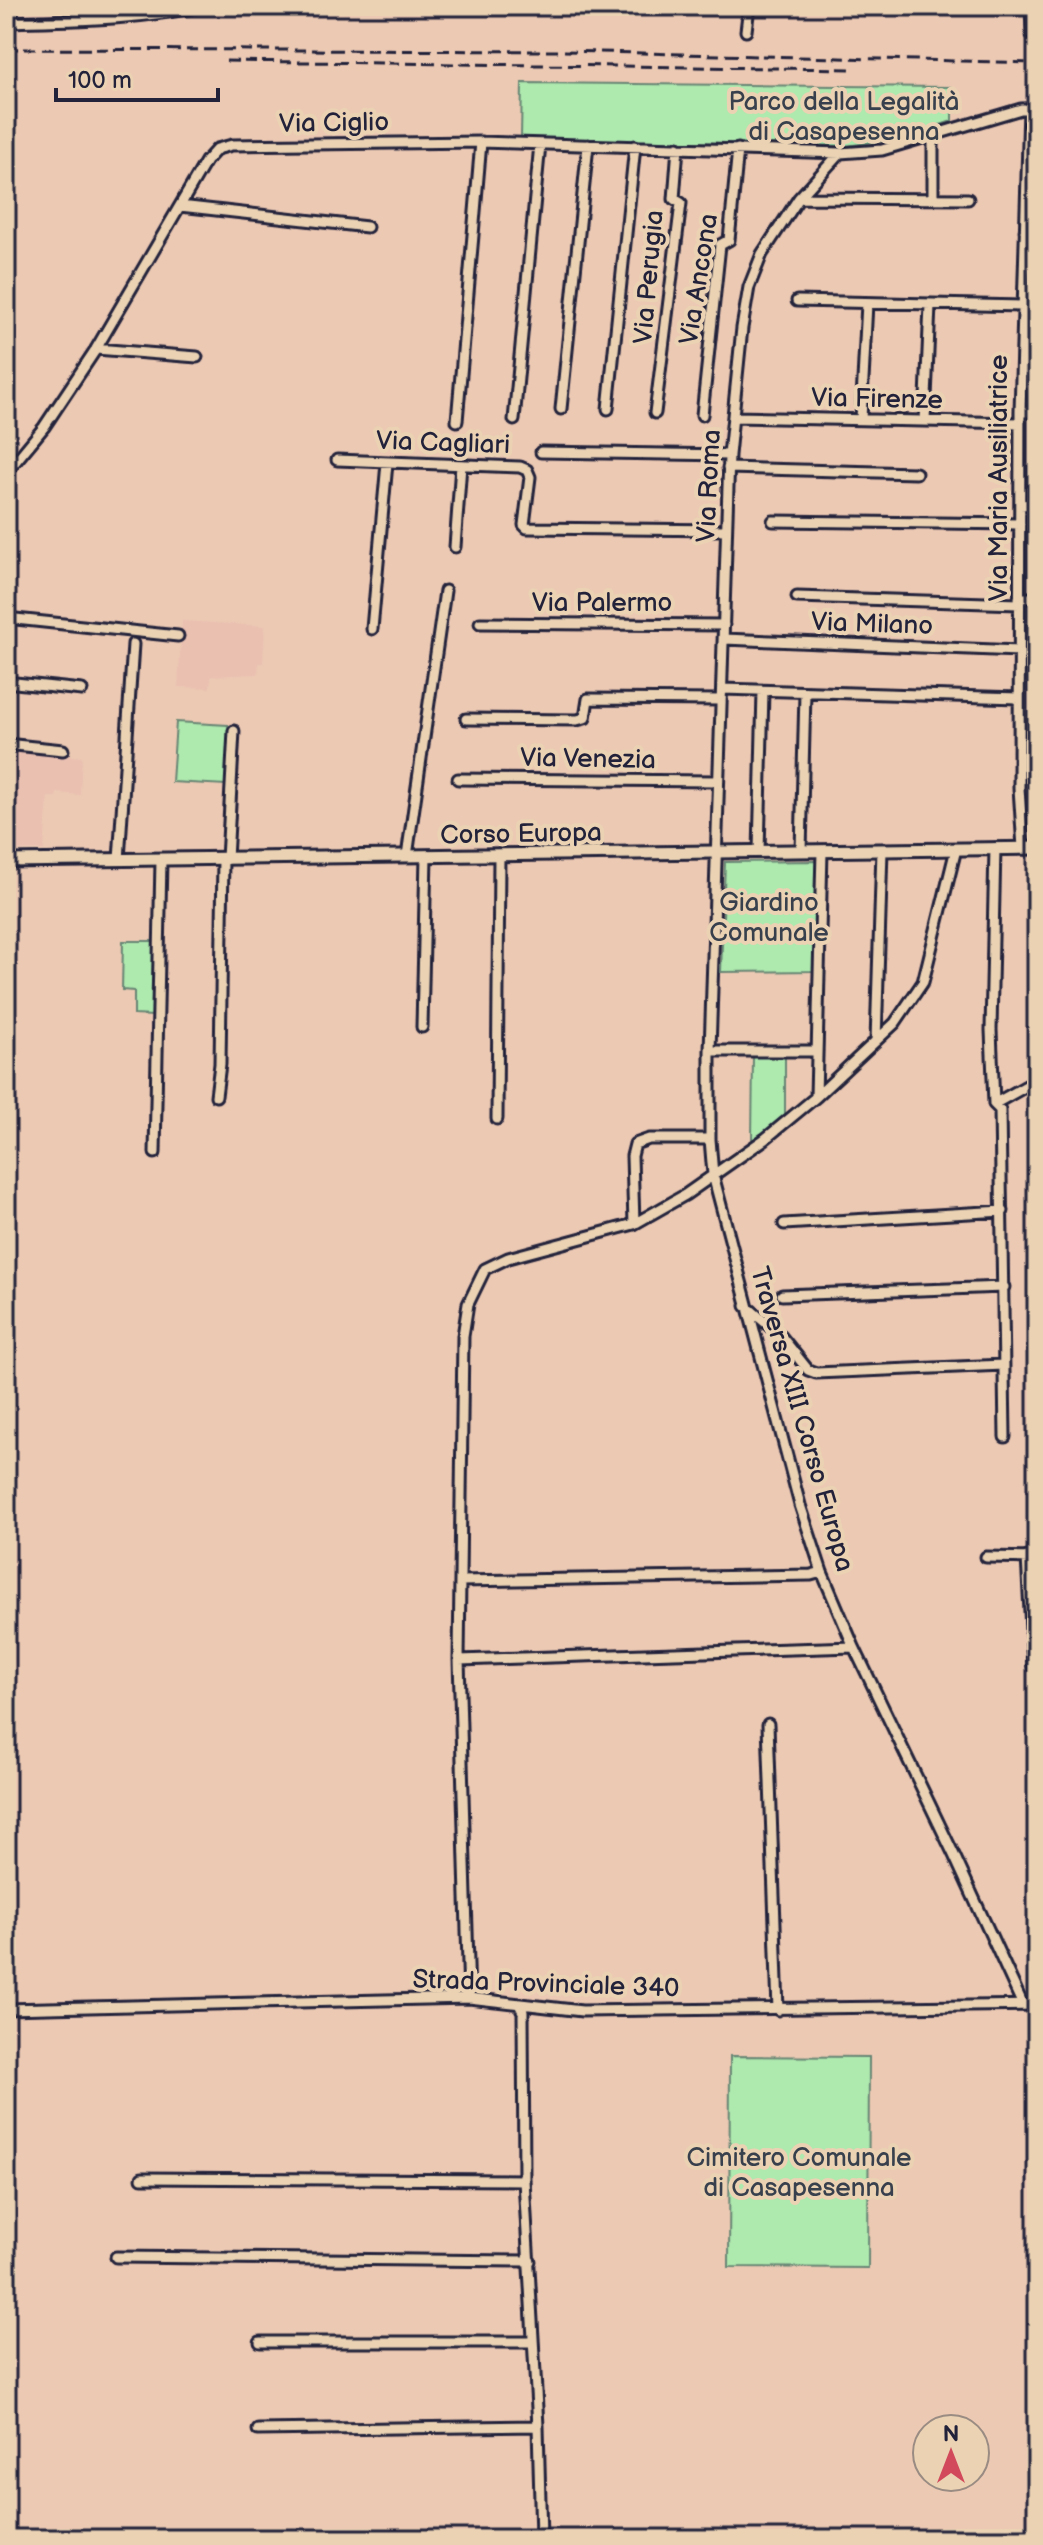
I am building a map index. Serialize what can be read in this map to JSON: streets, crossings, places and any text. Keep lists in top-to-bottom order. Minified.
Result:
{"streets":{"street":["Via Ciglio","Via Perugia","Via Ancona","Via Firenze","Via Cagliari","Via Maria Ausiliatrice","Via Roma","Via Palermo","Via Milano","Via Venezia","Corso Europa","Traversa XIII Corso Europa","Strada Provinciale 340"]},"crossings":[["Via Ciglio","Via Perugia"],["Via Ciglio","Via Ancona"],["Via Ciglio","Via Maria Ausiliatrice"],["Via Ciglio","Via Roma"],["Via Firenze","Via Maria Ausiliatrice"],["Via Firenze","Via Roma"],["Via Cagliari","Via Roma"],["Via Maria Ausiliatrice","Via Milano"],["Via Maria Ausiliatrice","Corso Europa"],["Via Roma","Via Palermo"],["Via Roma","Via Milano"],["Via Roma","Via Venezia"],["Via Roma","Corso Europa"],["Via Roma","Traversa XIII Corso Europa"],["Corso Europa","Traversa XIII Corso Europa"],["Traversa XIII Corso Europa","Strada Provinciale 340"]],"parks":["Parco della Legalità di Casapesenna","Giardino Comunale","Cimitero Comunale di Casapesenna"],"scale_bar":"100 m","north":"top"}
